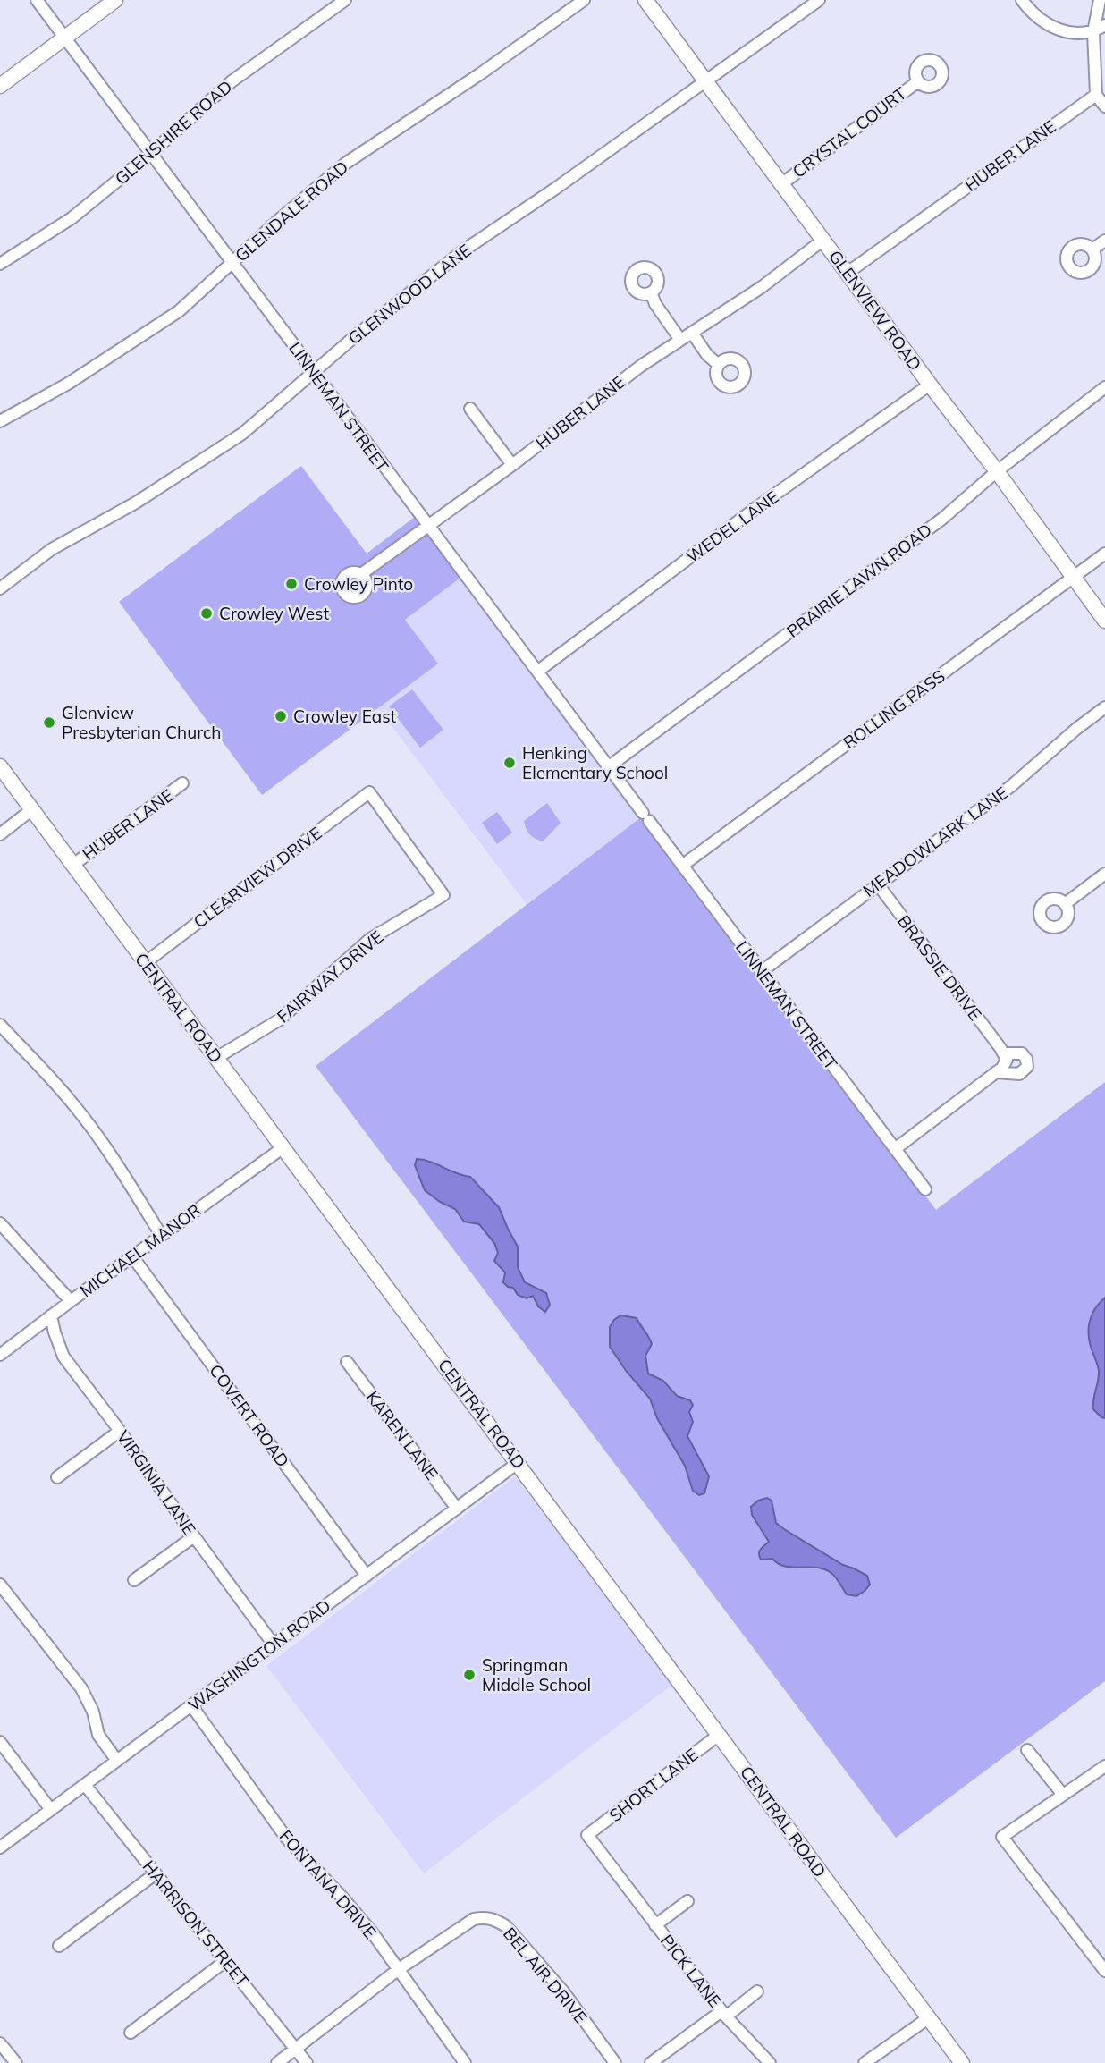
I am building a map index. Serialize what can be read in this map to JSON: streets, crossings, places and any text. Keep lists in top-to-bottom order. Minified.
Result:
{"streets":{"main road":["GLENVIEW ROAD","CENTRAL ROAD"],"street":["GLENSHIRE ROAD","CRYSTAL COURT","HUBER LANE","GLENDALE ROAD","GLENWOOD LANE","LINNEMAN STREET","WEDEL LANE","PRAIRIE LAWN ROAD","ROLLING PASS","MEADOWLARK LANE","CLEARVIEW DRIVE","BRASSIE DRIVE","FAIRWAY DRIVE","MICHAEL MANOR","COVERT ROAD","KAREN LANE","VIRGINIA LANE","WASHINGTON ROAD","SHORT LANE","FONTANA DRIVE","HARRISON STREET","PICK LANE","BEL AIR DRIVE"]},"crossings":[["GLENSHIRE ROAD","LINNEMAN STREET"],["CRYSTAL COURT","GLENVIEW ROAD"],["HUBER LANE","GLENVIEW ROAD"],["HUBER LANE","LINNEMAN STREET"],["HUBER LANE","CENTRAL ROAD"],["GLENDALE ROAD","LINNEMAN STREET"],["GLENWOOD LANE","GLENVIEW ROAD"],["GLENWOOD LANE","LINNEMAN STREET"],["GLENVIEW ROAD","WEDEL LANE"],["GLENVIEW ROAD","PRAIRIE LAWN ROAD"],["GLENVIEW ROAD","ROLLING PASS"],["LINNEMAN STREET","WEDEL LANE"],["LINNEMAN STREET","PRAIRIE LAWN ROAD"],["LINNEMAN STREET","ROLLING PASS"],["LINNEMAN STREET","MEADOWLARK LANE"],["MEADOWLARK LANE","BRASSIE DRIVE"],["CLEARVIEW DRIVE","FAIRWAY DRIVE"],["CLEARVIEW DRIVE","CENTRAL ROAD"],["FAIRWAY DRIVE","CENTRAL ROAD"],["CENTRAL ROAD","MICHAEL MANOR"],["CENTRAL ROAD","WASHINGTON ROAD"],["CENTRAL ROAD","SHORT LANE"],["MICHAEL MANOR","COVERT ROAD"],["MICHAEL MANOR","VIRGINIA LANE"],["COVERT ROAD","WASHINGTON ROAD"],["KAREN LANE","WASHINGTON ROAD"],["VIRGINIA LANE","WASHINGTON ROAD"],["WASHINGTON ROAD","FONTANA DRIVE"],["WASHINGTON ROAD","HARRISON STREET"],["SHORT LANE","PICK LANE"],["FONTANA DRIVE","BEL AIR DRIVE"],["HARRISON STREET","BEL AIR DRIVE"]],"places":["Crowley Pinto","Crowley West","Crowley East","Glenview Presbyterian Church","Henking Elementary School","Springman Middle School"]}
